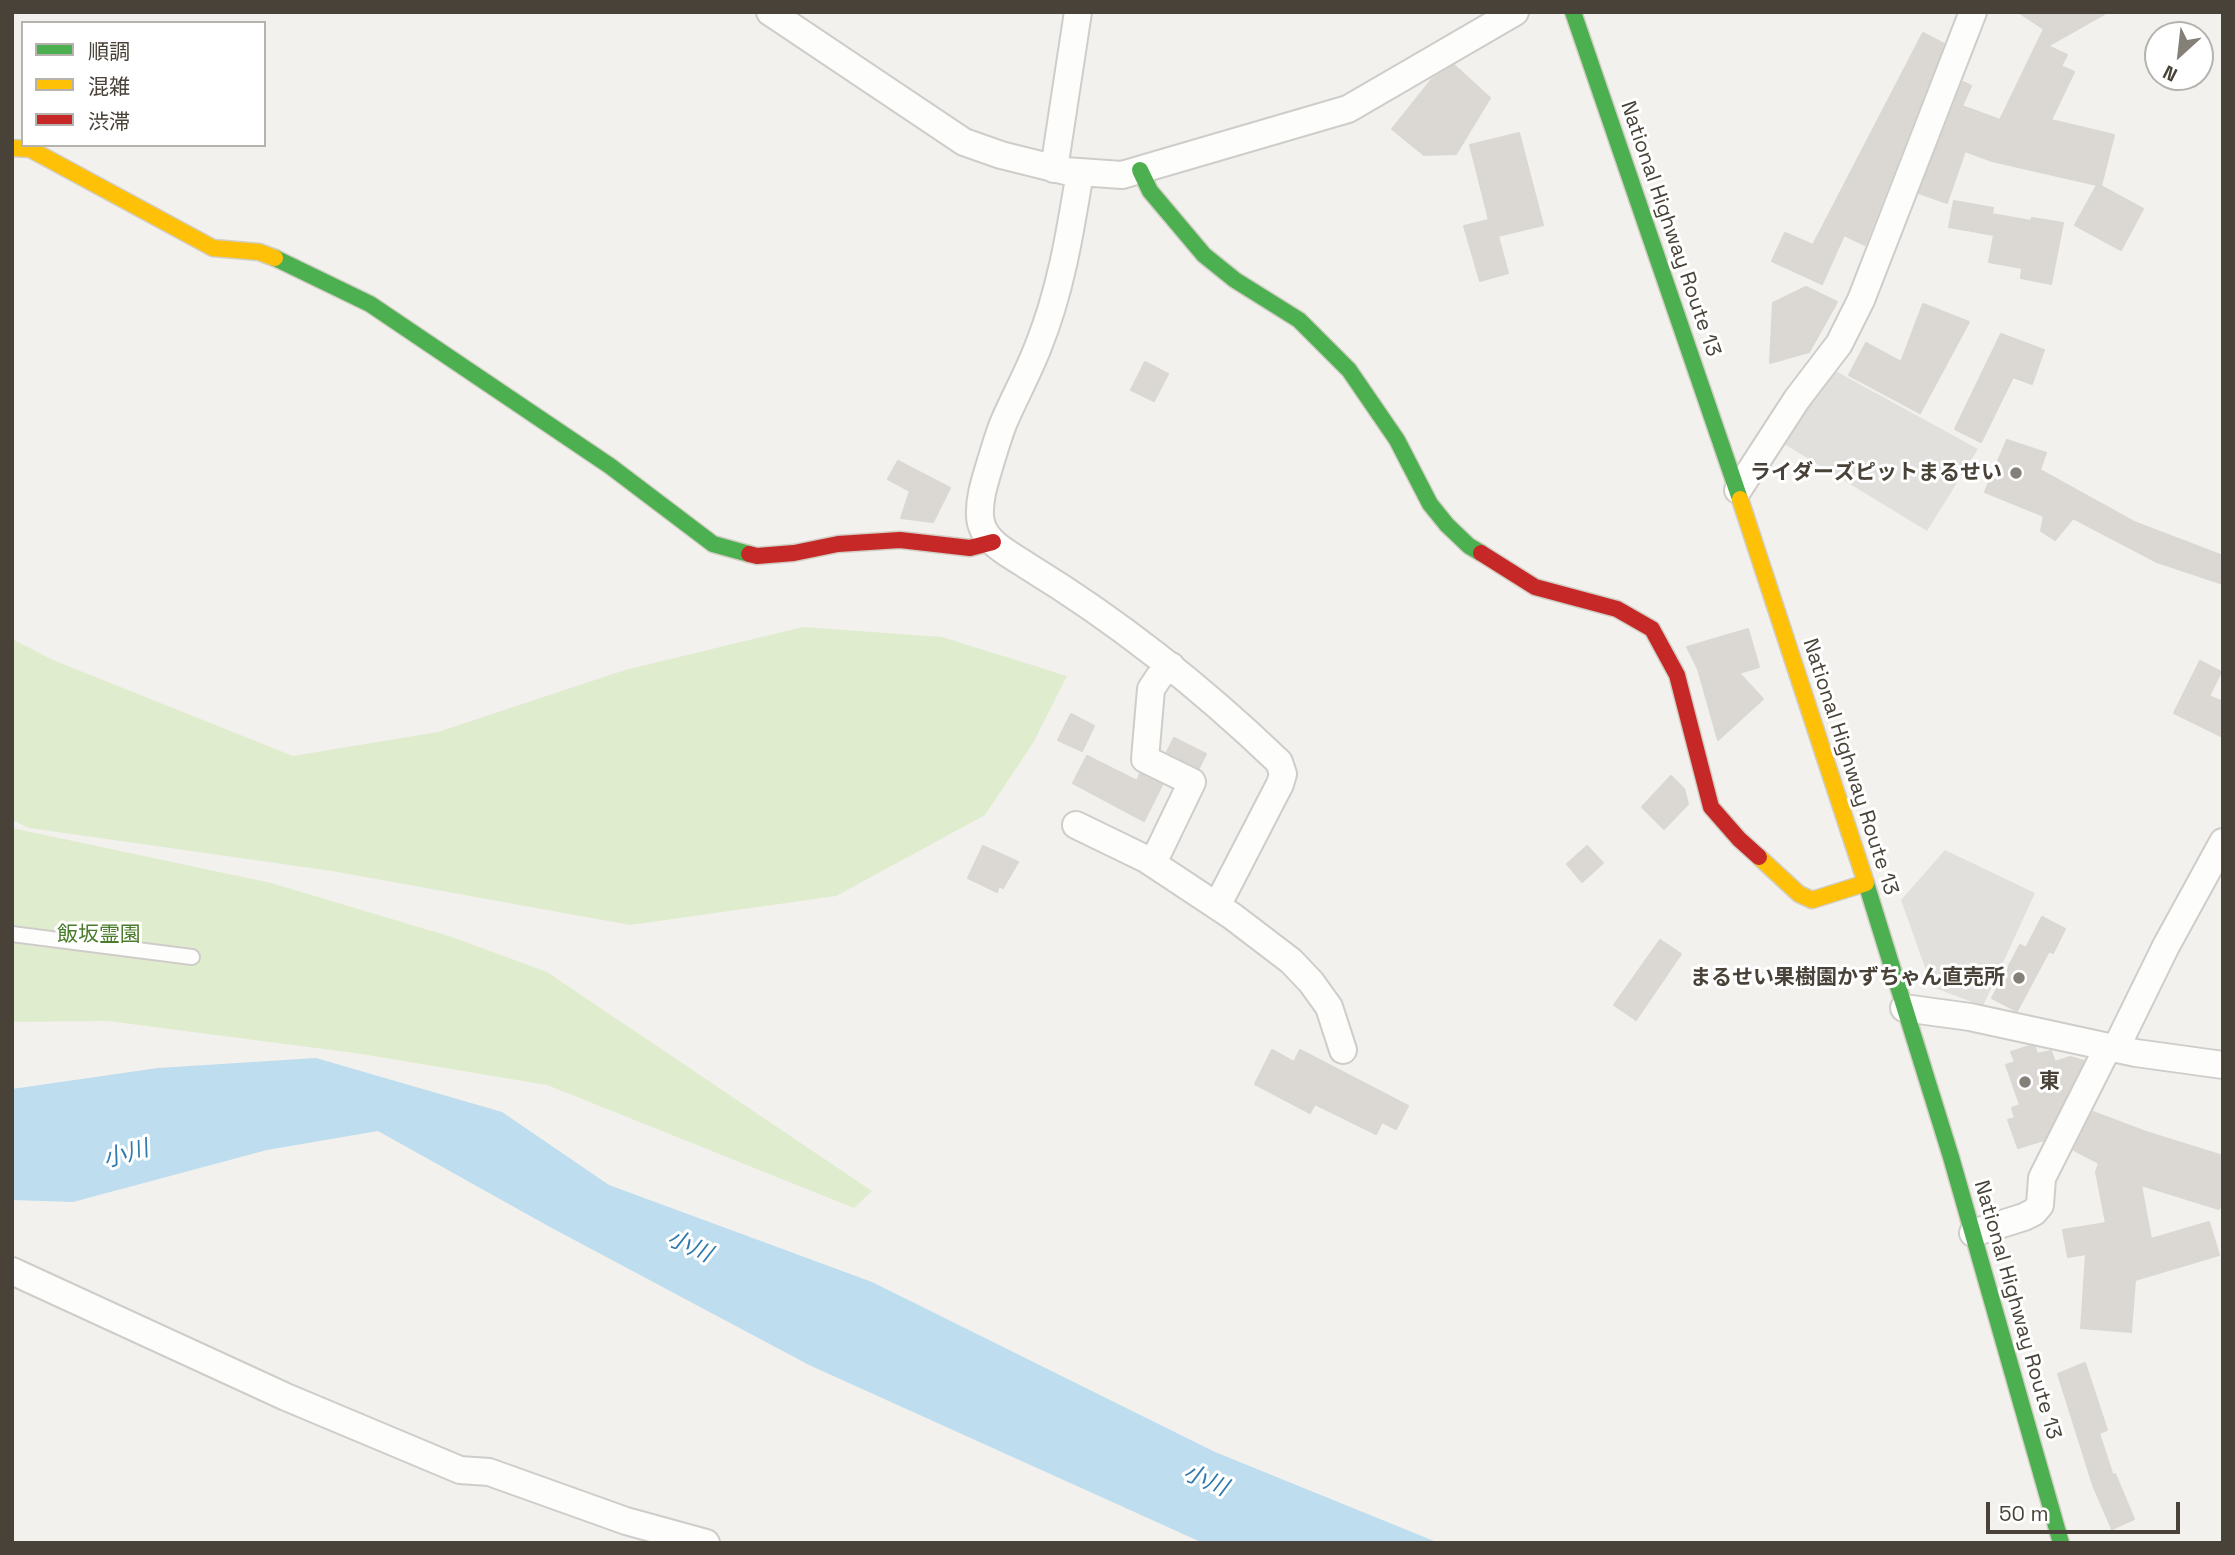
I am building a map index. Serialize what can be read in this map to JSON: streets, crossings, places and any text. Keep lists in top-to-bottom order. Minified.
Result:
{"streets":{"main road":["National Highway Route 13"]},"water":["小川"],"parks":["飯坂霊園"],"places":["ライダーズピットまるせい","まるせい果樹園かずちゃん直売所","東"],"legend":["順調","混雑","渋滞"],"scale_bar":"50 m","north":"bottom left"}
